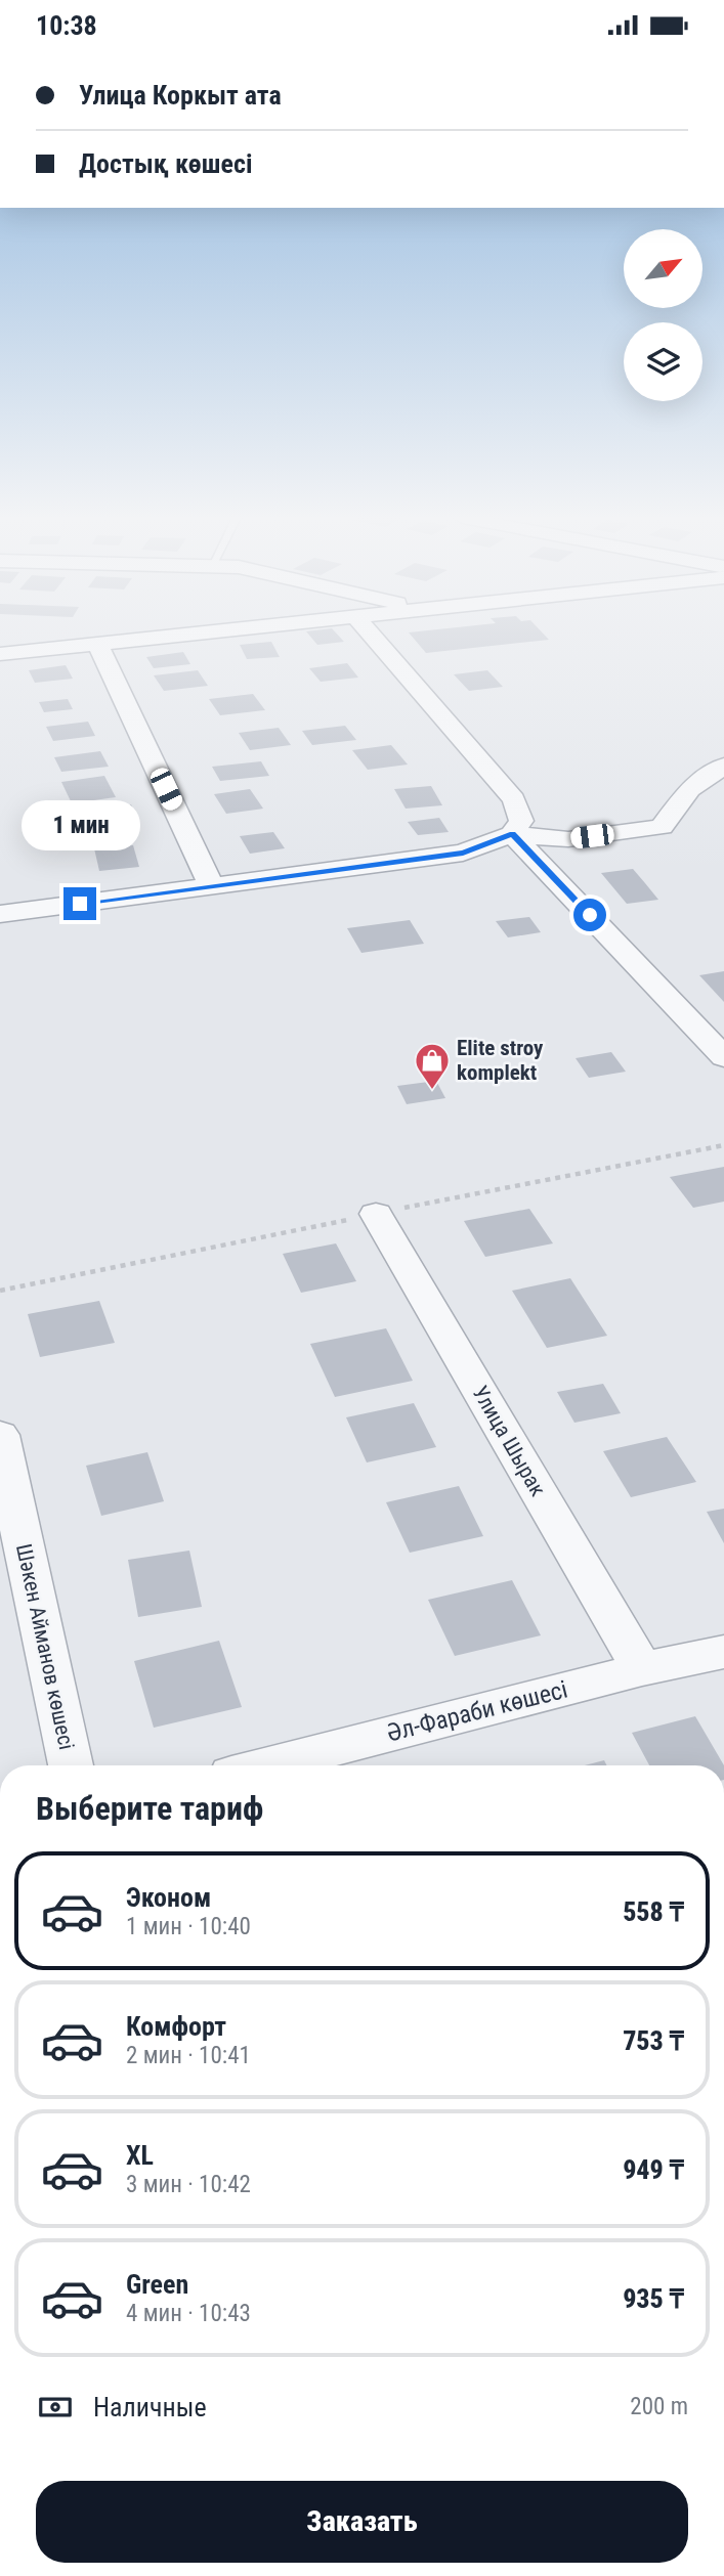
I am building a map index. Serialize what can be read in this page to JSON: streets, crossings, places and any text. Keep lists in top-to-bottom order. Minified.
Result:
{"streets":{"street":["Улица Шырак","Шәкен Айманов көшесі","Әл-Фараби көшесі"]},"crossings":[["Улица Шырак","Әл-Фараби көшесі"]],"places":{"shop":["Elite stroy komplekt"]},"north":"top right","page":{"status":"10:38","banner":["Улица Коркыт ата","Достық көшесі"],"bubble":"1 мин","heading":"Выберите тариф","list":[{"name":"Эконом","note":"1 мин · 10:40","value":"558 ₸"},{"name":"Комфорт","note":"2 мин · 10:41","value":"753 ₸"},{"name":"XL","note":"3 мин · 10:42","value":"949 ₸"},{"name":"Green","note":"4 мин · 10:43","value":"935 ₸"}],"pay":["Наличные","200 m"],"buttons":"Заказать"}}
